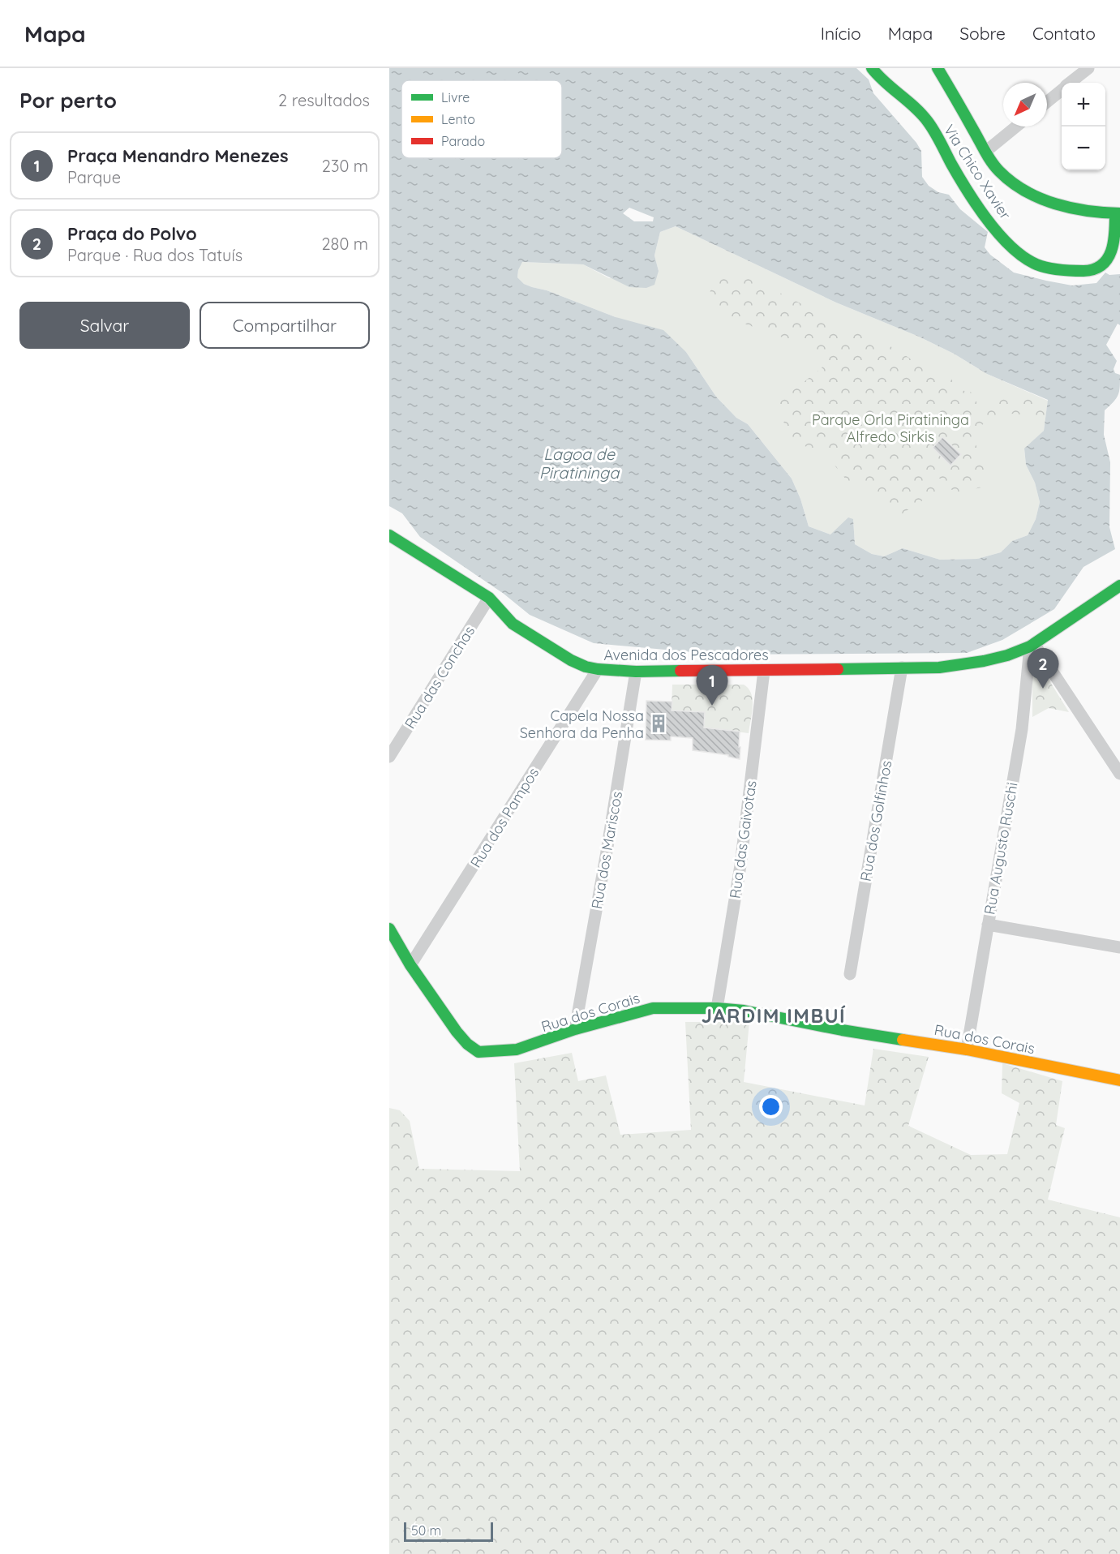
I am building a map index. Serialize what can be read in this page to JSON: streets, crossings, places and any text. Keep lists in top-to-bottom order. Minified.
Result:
{"streets":{"street":["Via Chico Xavier","Avenida dos Pescadores","Rua das Conchas","Rua dos Pampos","Rua dos Golfinhos","Rua das Gaivotas","Rua Augusto Ruschi","Rua dos Mariscos","Rua dos Corais"]},"crossings":[["Avenida dos Pescadores","Rua das Conchas"],["Avenida dos Pescadores","Rua dos Pampos"],["Avenida dos Pescadores","Rua dos Golfinhos"],["Avenida dos Pescadores","Rua das Gaivotas"],["Avenida dos Pescadores","Rua Augusto Ruschi"],["Avenida dos Pescadores","Rua dos Mariscos"],["Rua dos Pampos","Rua dos Corais"],["Rua das Gaivotas","Rua dos Corais"],["Rua Augusto Ruschi","Rua dos Corais"],["Rua dos Mariscos","Rua dos Corais"]],"districts":["JARDIM IMBUÍ"],"water":["Lagoa de Piratininga"],"parks":["Parque Orla Piratininga Alfredo Sirkis"],"places":{"building":["Capela Nossa Senhora da Penha"]},"legend":["Livre","Lento","Parado"],"scale_bar":"50 m","north":"bottom left","page":{"header":"Mapa","nav":["Início","Mapa","Sobre","Contato"],"heading":["Por perto","2 resultados"],"map_buttons":["+","−"],"list":[{"mark":"1","name":"Praça Menandro Menezes","note":"Parque","value":"230 m"},{"mark":"2","name":"Praça do Polvo","note":"Parque · Rua dos Tatuís","value":"280 m"}],"buttons":["Salvar","Compartilhar"],"pins":["2","1"],"scale":"50 m"}}
